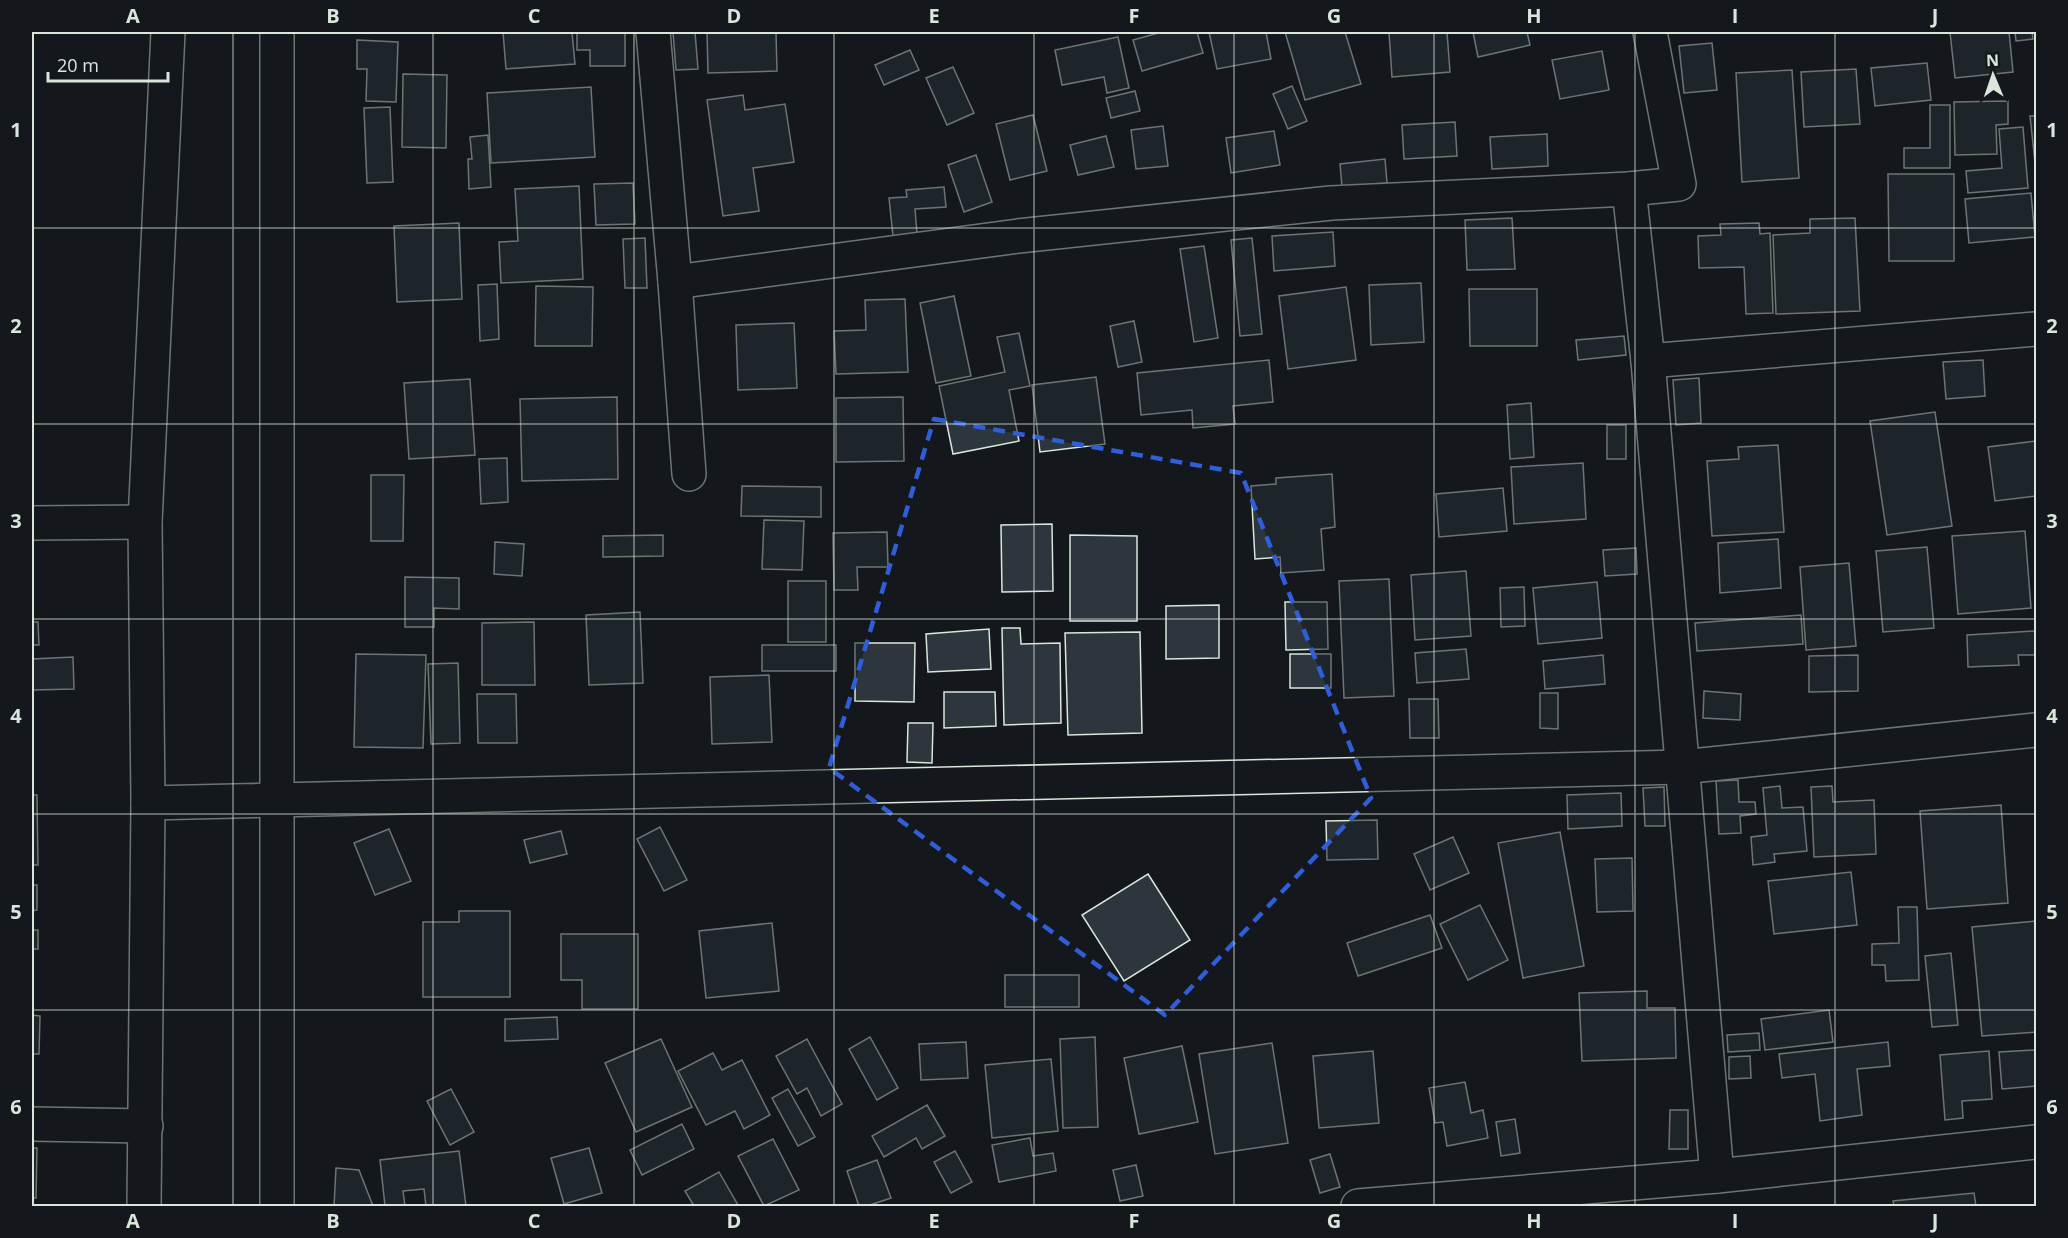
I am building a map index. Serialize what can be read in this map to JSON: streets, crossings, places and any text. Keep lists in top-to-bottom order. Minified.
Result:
{"scale_bar":"20 m","north":"top","grid":{"columns":["A","B","C","D","E","F","G","H","I","J"],"rows":["1","2","3","4","5","6"]}}
